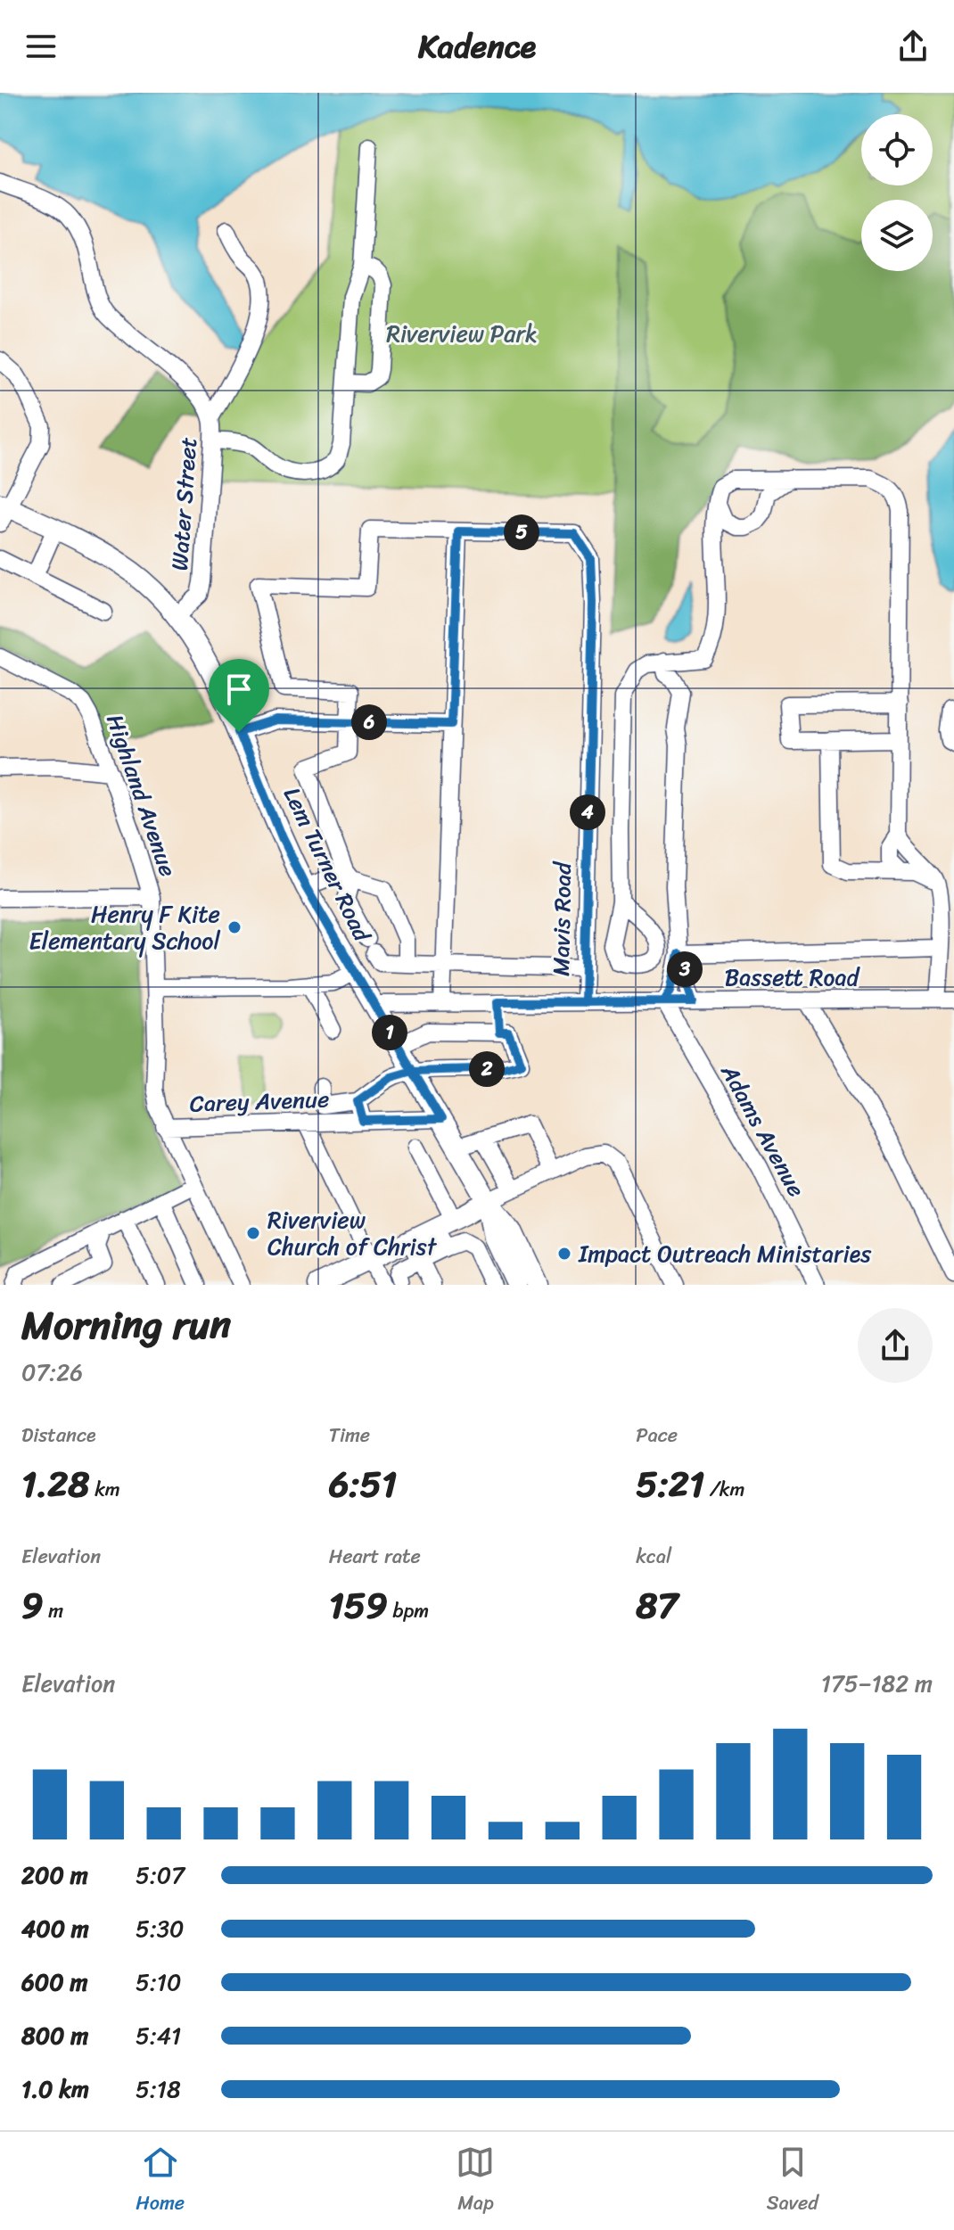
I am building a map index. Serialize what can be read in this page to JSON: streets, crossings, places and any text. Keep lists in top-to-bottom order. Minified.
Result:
{"streets":{"main road":["Lem Turner Road"],"street":["Water Street","Highland Avenue","Mavis Road","Bassett Road","Carey Avenue","Adams Avenue"]},"crossings":[["Water Street","Lem Turner Road"],["Highland Avenue","Carey Avenue"],["Lem Turner Road","Bassett Road"],["Lem Turner Road","Carey Avenue"],["Mavis Road","Bassett Road"],["Bassett Road","Adams Avenue"]],"parks":["Riverview Park"],"places":["Henry F Kite Elementary School","Riverview Church of Christ","Impact Outreach Ministaries"],"page":{"header":"Kadence","pins":["5","6","4","3","1","2"],"heading":["Morning run","07:26"],"stats":[["Distance","1.28 km"],["Time","6:51"],["Pace","5:21 /km"],["Elevation","9 m"],["Heart rate","159 bpm"],["kcal","87"]],"chart":["Elevation","175–182 m"],"list":[{"name":"200 m","note":"5:07"},{"name":"400 m","note":"5:30"},{"name":"600 m","note":"5:10"},{"name":"800 m","note":"5:41"},{"name":"1.0 km","note":"5:18"}],"tabs":["Home","Map","Saved"]}}
